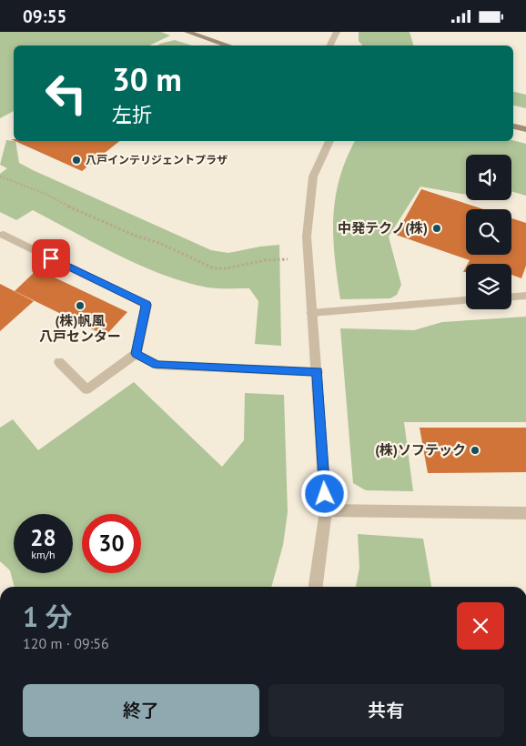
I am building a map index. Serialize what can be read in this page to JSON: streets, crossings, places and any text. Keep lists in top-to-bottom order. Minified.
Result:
{"places":["八戸インテリジェントプラザ","中発テクノ(株)","(株)帆風 八戸センター","(株)ソフテック"],"page":{"status":"09:55","turn":["30 m","左折"],"speed":"28 km/h","limit":"30","heading":["1 分","120 m · 09:56"],"buttons":["終了","共有"]}}
